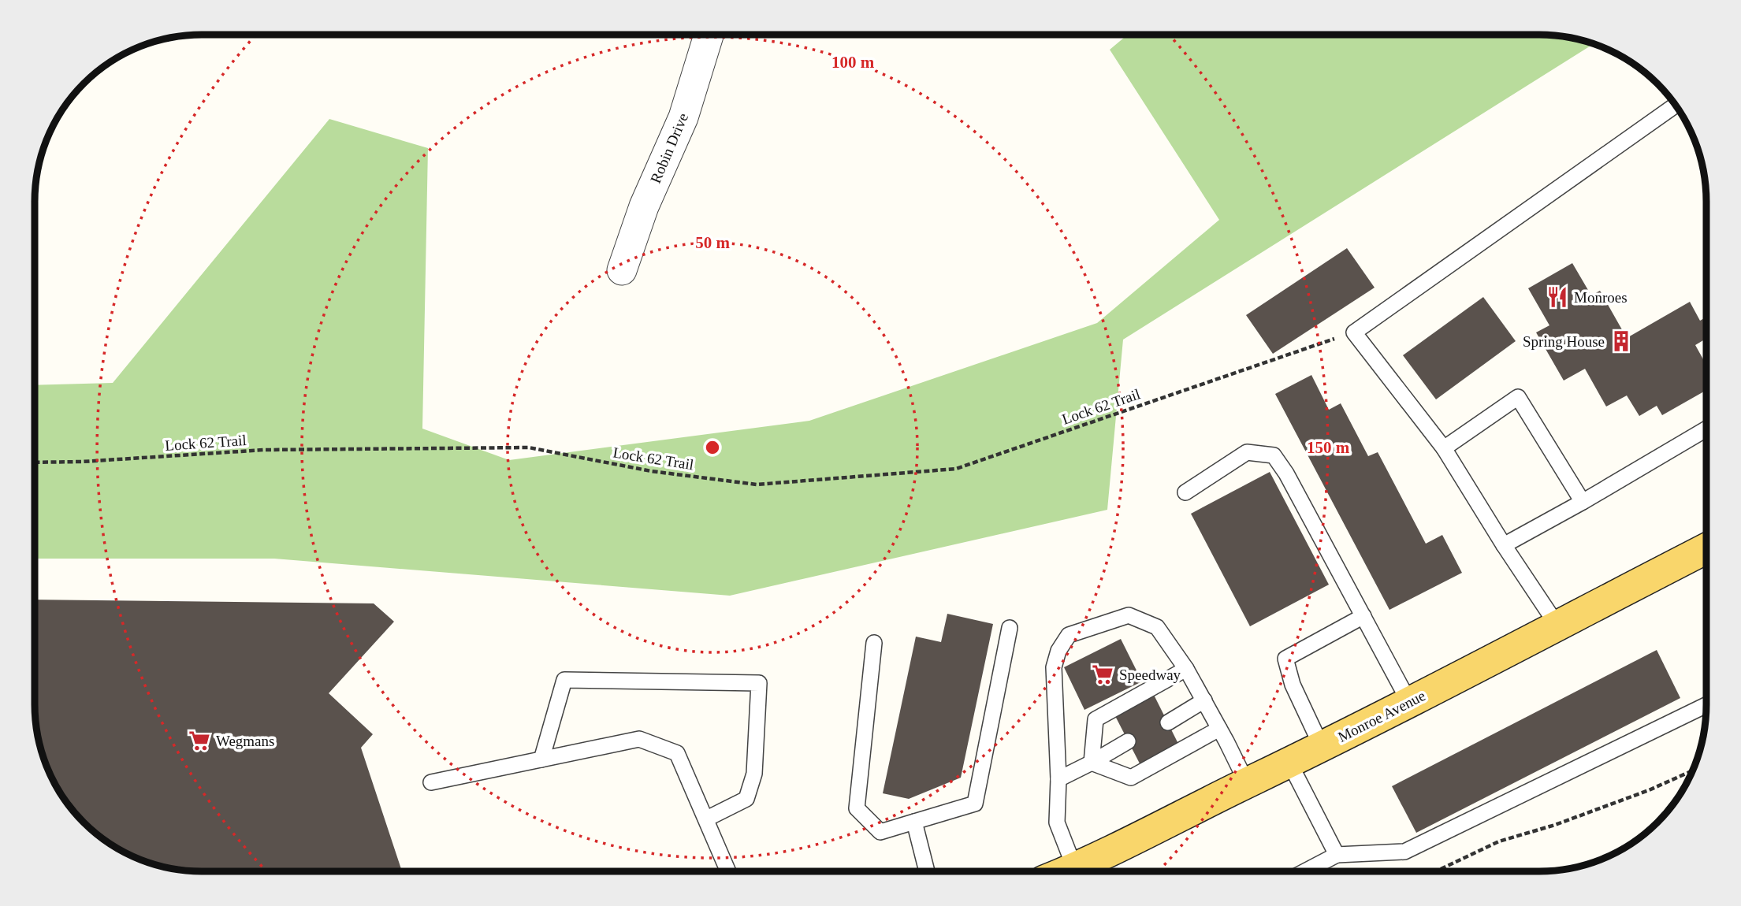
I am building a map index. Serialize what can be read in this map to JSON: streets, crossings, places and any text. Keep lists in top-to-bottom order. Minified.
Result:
{"streets":{"main road":["Monroe Avenue"],"street":["Robin Drive"],"path":["Lock 62 Trail"]},"places":{"restaurant":["Monroes"],"building":["Spring House"],"supermarket":["Speedway","Wegmans"]},"rings":["100 m","50 m","150 m"]}
